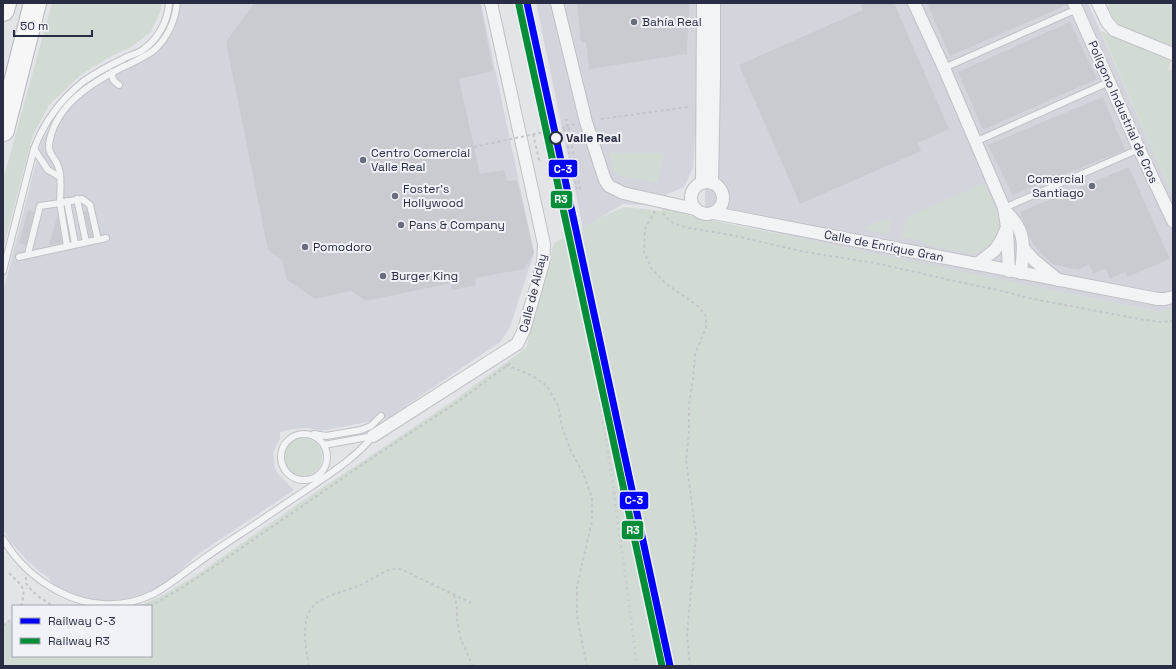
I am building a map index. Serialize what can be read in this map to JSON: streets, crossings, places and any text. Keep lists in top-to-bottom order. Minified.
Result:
{"streets":{"street":["Polígono Industrial de Cros","Calle de Enrique Gran","Calle de Alday"]},"places":["Bahía Real","Valle Real","Centro Comercial Valle Real","Comercial Santiago","Foster's Hollywood","Pans & Company","Pomodoro","Burger King"],"lines":["rail line C-3","rail line R3"],"legend":["Railway C-3","Railway R3"],"scale_bar":"50 m"}
